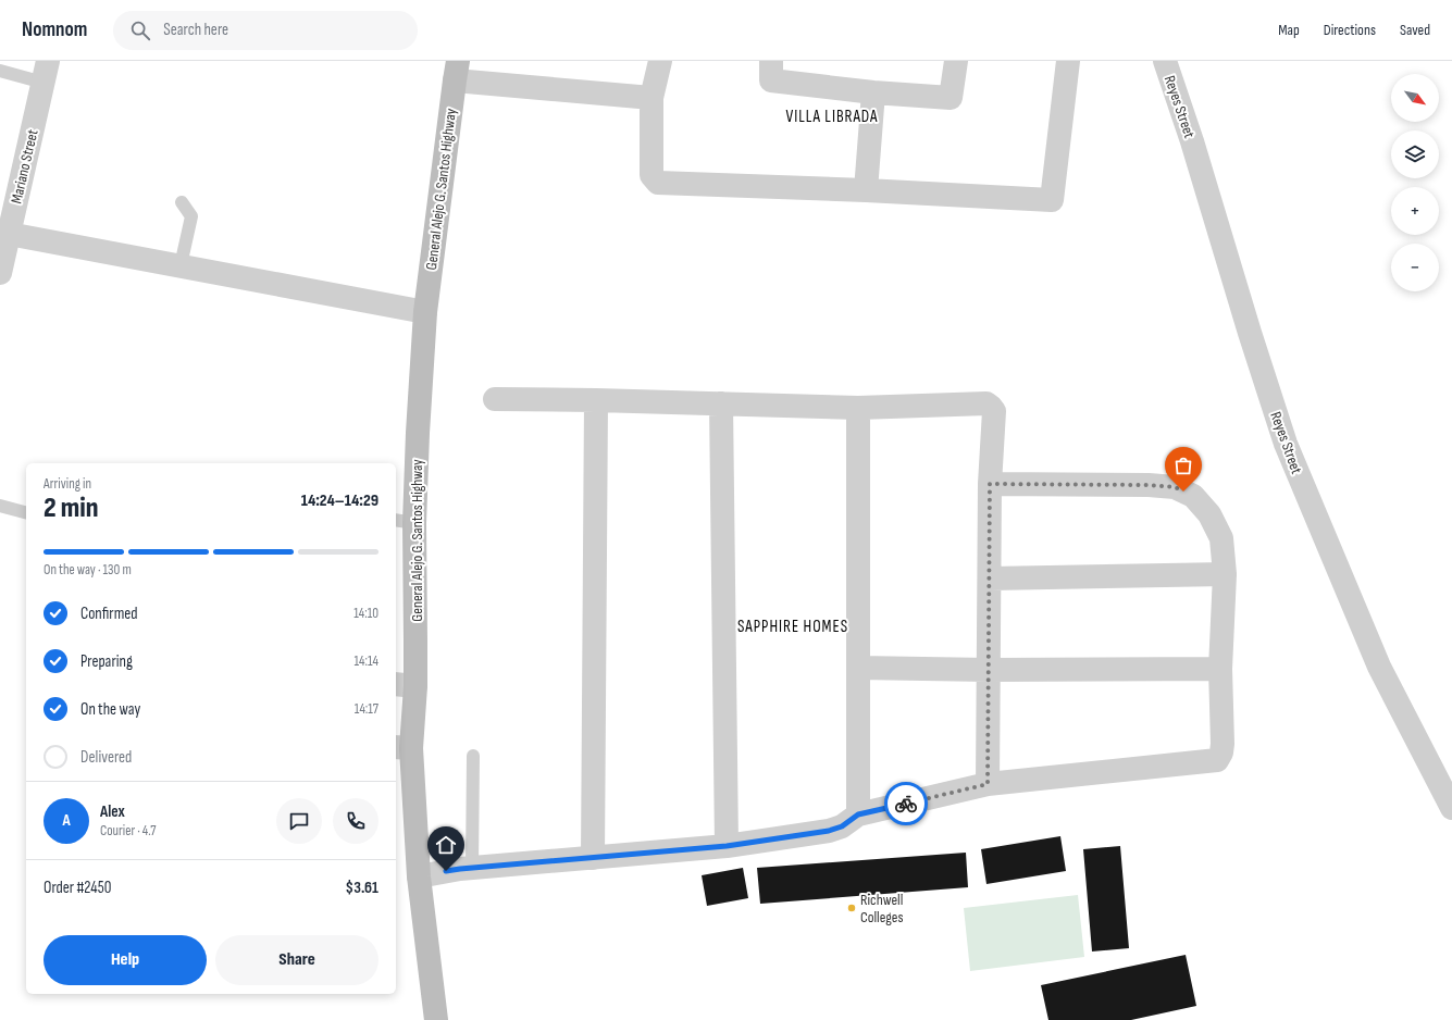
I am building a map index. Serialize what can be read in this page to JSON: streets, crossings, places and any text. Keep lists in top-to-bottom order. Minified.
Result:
{"streets":{"main road":["General Alejo G. Santos Highway"],"street":["Reyes Street","Mariano Street"]},"districts":["VILLA LIBRADA","SAPPHIRE HOMES"],"places":["Richwell Colleges"],"north":"bottom right","page":{"header":"Nomnom","search":"Search here","nav":["Map","Directions","Saved"],"map_buttons":["+","−"],"heading":["2 min","Arriving in","14:24–14:29"],"panel":["Alex","Courier · 4.7","Order #2450","$3.61"],"bar":"On the way · 130 m","list":[["Confirmed","14:10"],["Preparing","14:14"],["On the way","14:17"],"Delivered"],"round":"A","buttons":["Help","Share"]}}
